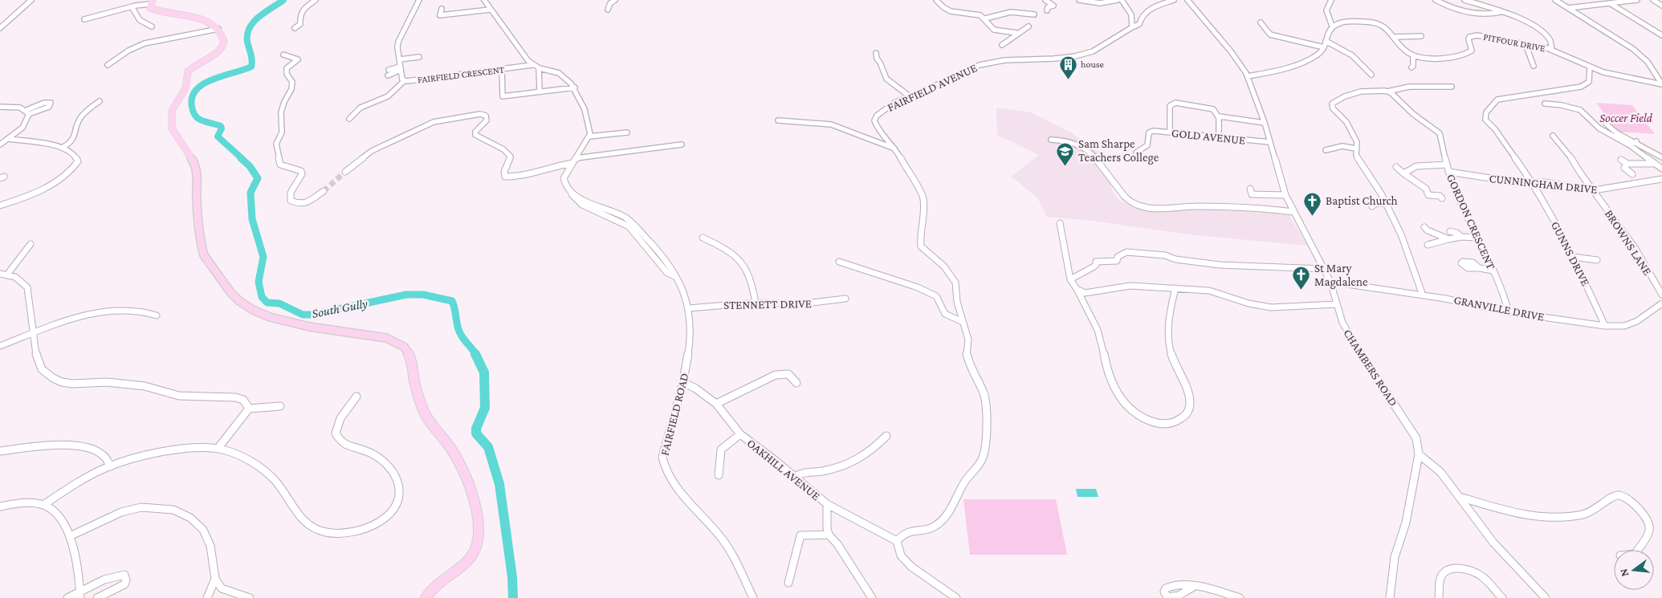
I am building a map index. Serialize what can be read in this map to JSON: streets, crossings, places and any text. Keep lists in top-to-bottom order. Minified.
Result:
{"streets":{"street":["PITFOUR DRIVE","FAIRFIELD CRESCENT","FAIRFIELD AVENUE","GOLD AVENUE","CUNNINGHAM DRIVE","GORDON CRESCENT","BROWNS LANE","GUNNS DRIVE","STENNETT DRIVE","GRANVILLE DRIVE","CHAMBERS ROAD","FAIRFIELD ROAD","OAKHILL AVENUE"]},"crossings":[["PITFOUR DRIVE","GUNNS DRIVE"],["FAIRFIELD AVENUE","OAKHILL AVENUE"],["GOLD AVENUE","CHAMBERS ROAD"],["CUNNINGHAM DRIVE","GORDON CRESCENT"],["CUNNINGHAM DRIVE","BROWNS LANE"],["CUNNINGHAM DRIVE","GUNNS DRIVE"],["GORDON CRESCENT","GRANVILLE DRIVE"],["GUNNS DRIVE","GRANVILLE DRIVE"],["STENNETT DRIVE","FAIRFIELD ROAD"],["GRANVILLE DRIVE","CHAMBERS ROAD"],["FAIRFIELD ROAD","OAKHILL AVENUE"]],"water":["South Gully"],"parks":["Soccer Field"],"places":{"building":["house"],"school or university":["Sam Sharpe Teachers College"],"church":["Baptist Church","St Mary Magdalene"]},"north":"left"}
